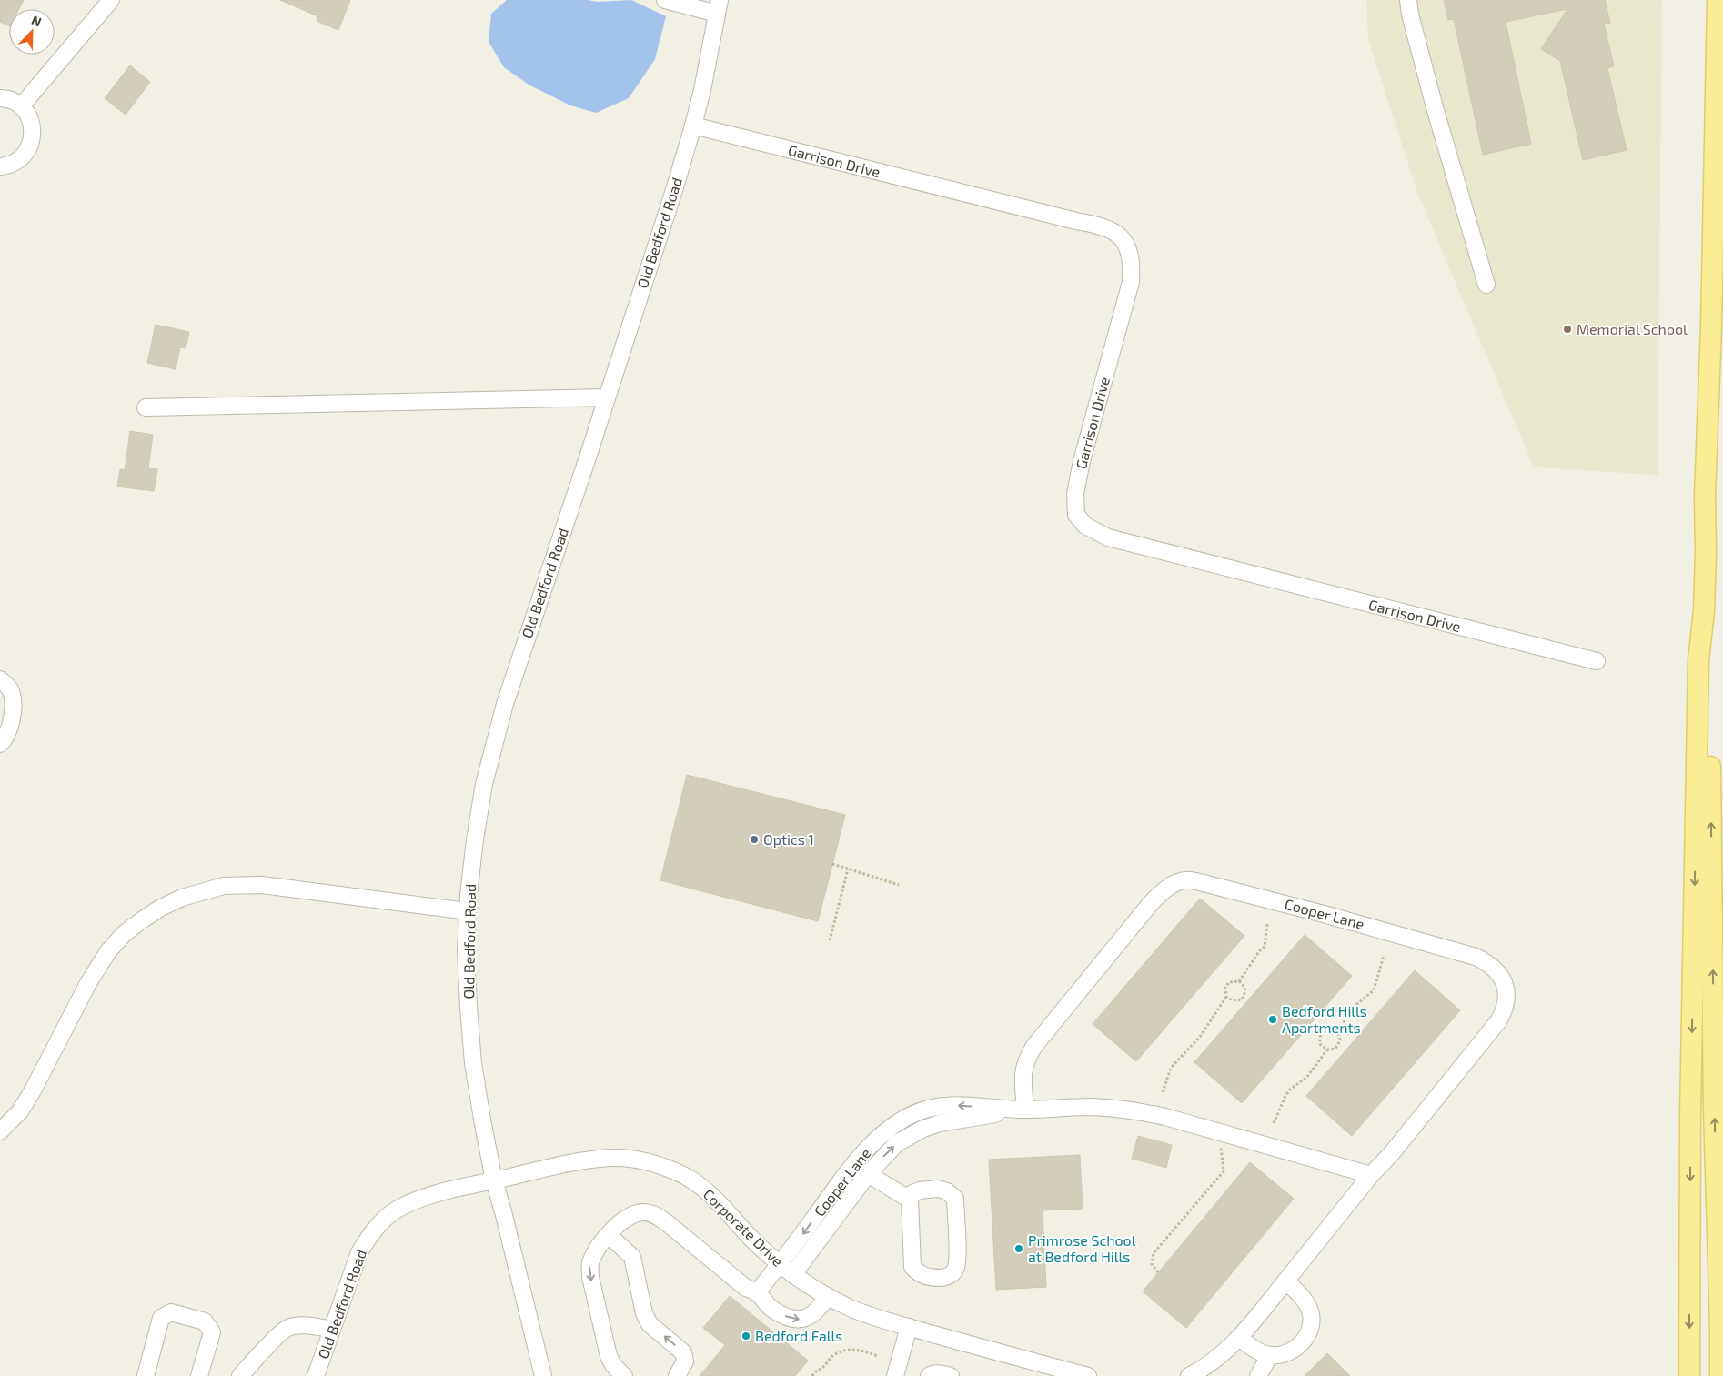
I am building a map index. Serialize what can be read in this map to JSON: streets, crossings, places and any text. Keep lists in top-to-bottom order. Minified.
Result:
{"streets":{"street":["Garrison Drive","Old Bedford Road","Cooper Lane","Corporate Drive"]},"crossings":[["Garrison Drive","Old Bedford Road"],["Old Bedford Road","Corporate Drive"],["Cooper Lane","Corporate Drive"]],"places":["Memorial School","Optics 1","Bedford Hills Apartments","Primrose School at Bedford Hills","Bedford Falls"],"north":"top right"}
